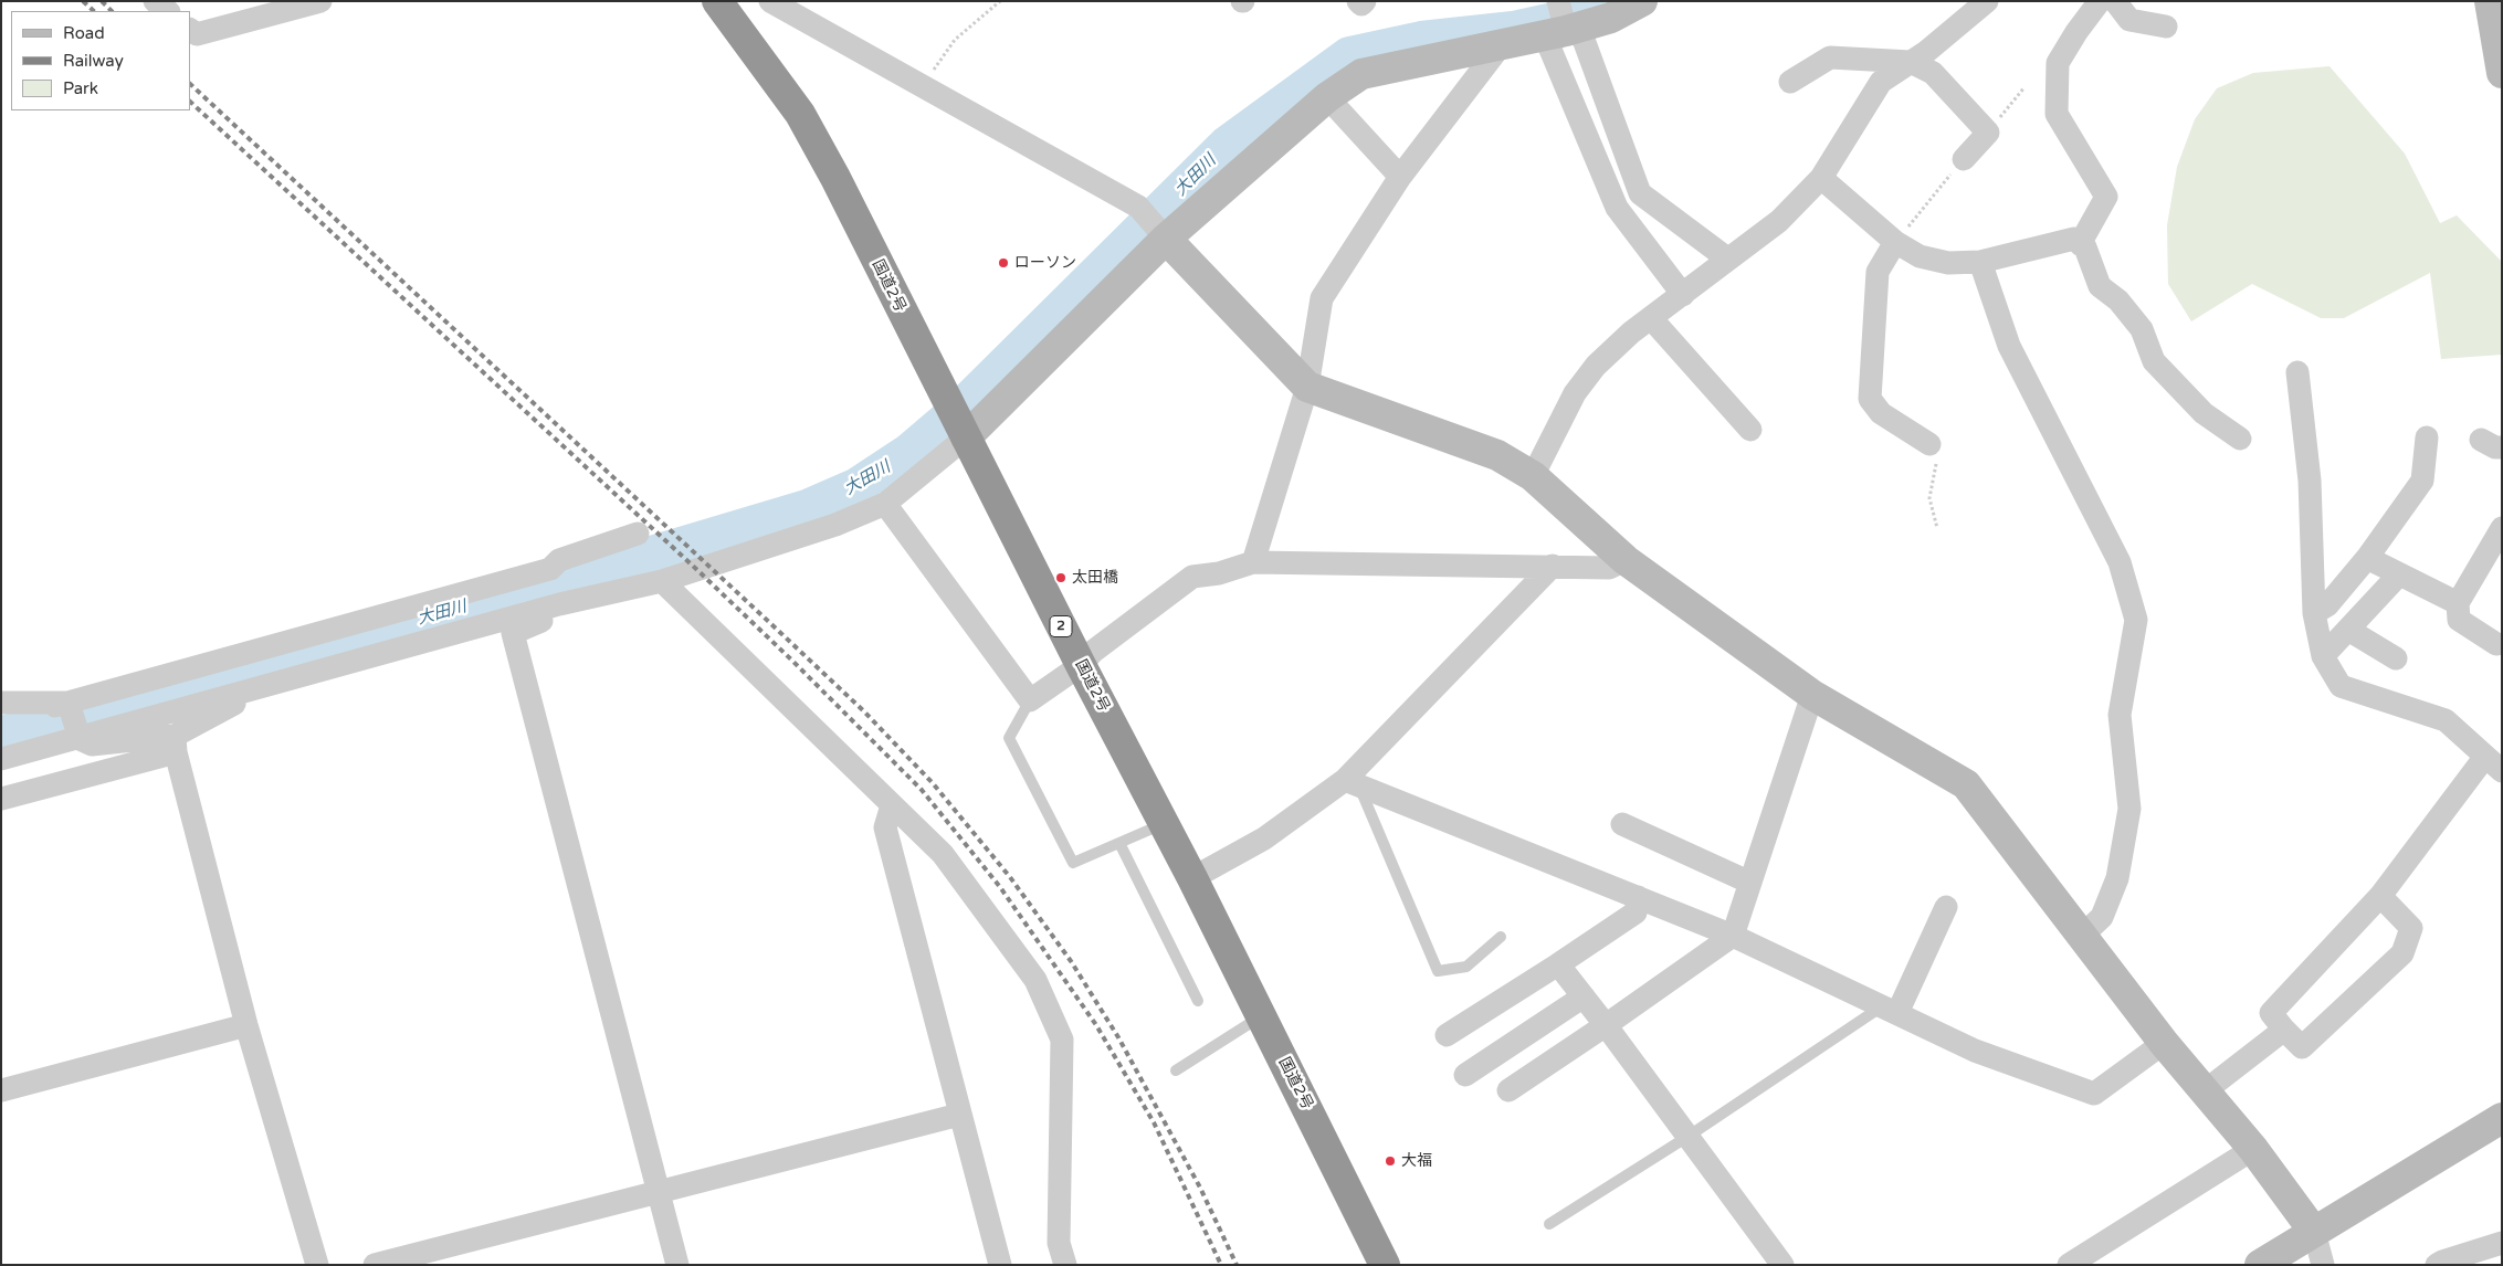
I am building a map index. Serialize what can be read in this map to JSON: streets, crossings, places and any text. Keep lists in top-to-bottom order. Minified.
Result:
{"streets":{"highway":["国道2号","2"]},"water":["大田川"],"places":["ローソン","太田橋","大福"],"legend":["Road","Railway","Park"]}
